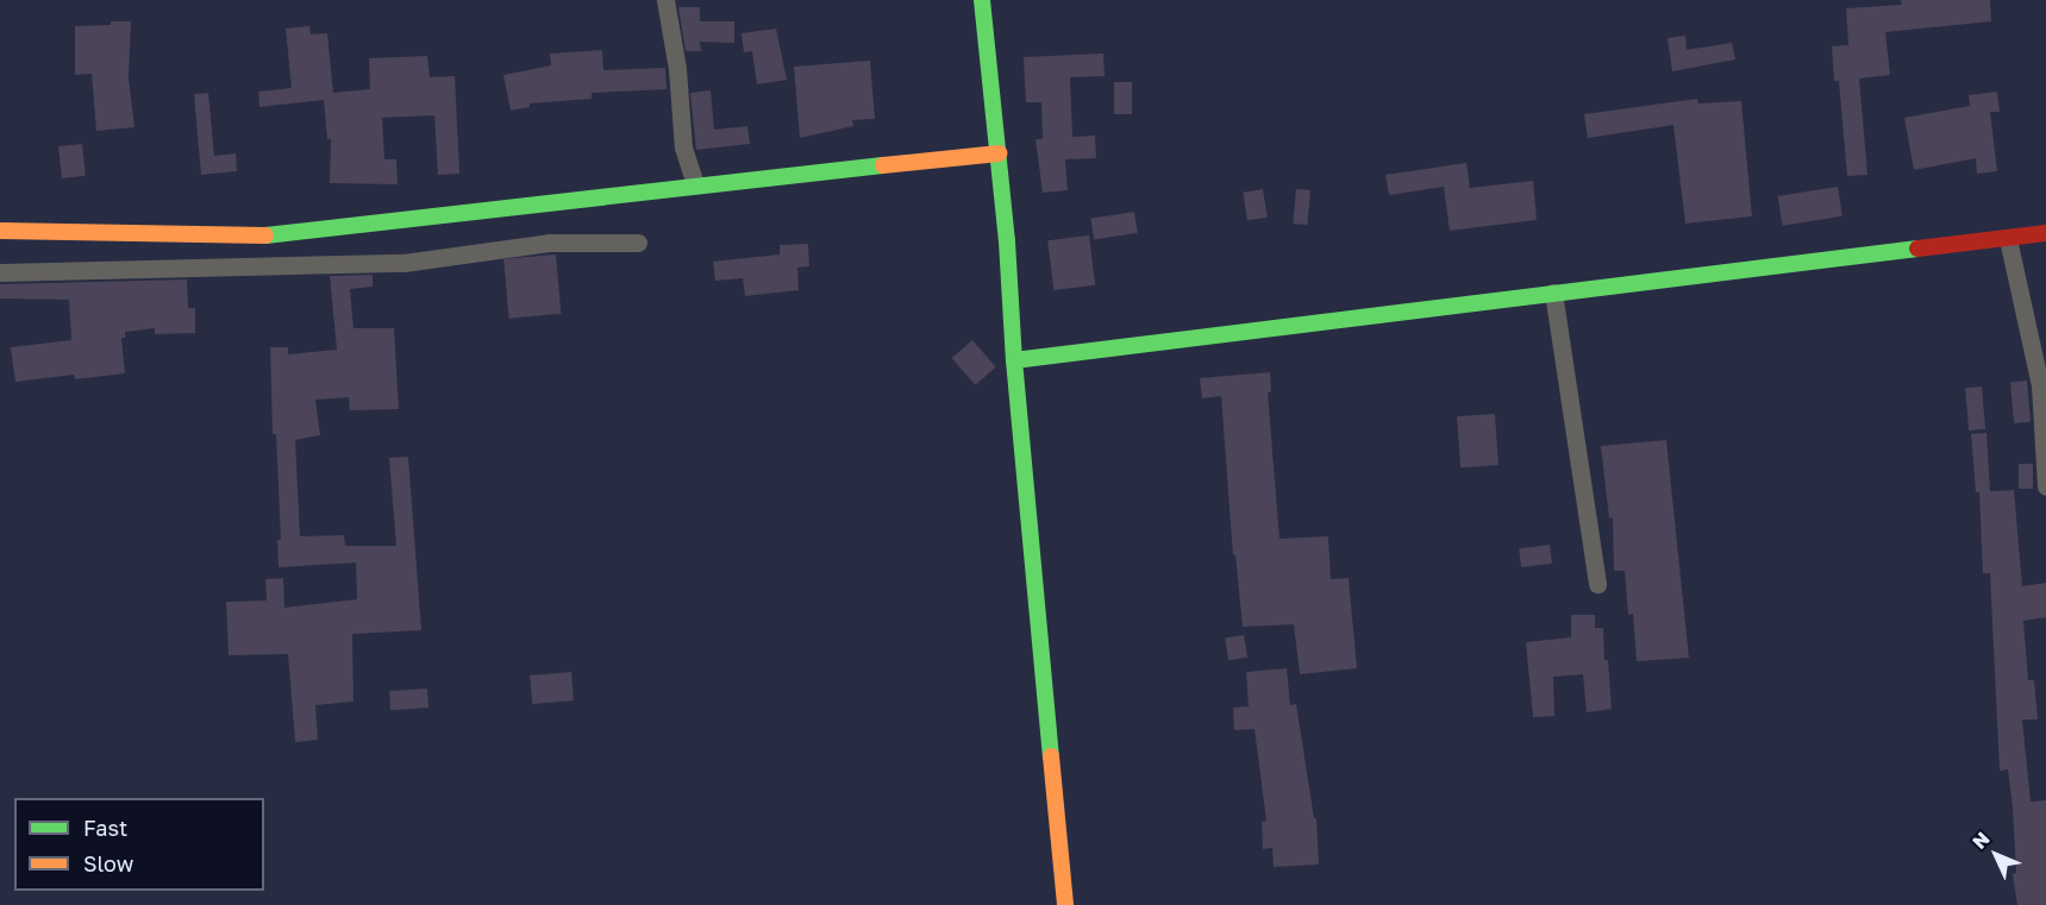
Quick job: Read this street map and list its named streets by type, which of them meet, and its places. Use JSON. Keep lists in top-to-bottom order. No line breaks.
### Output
{"legend":["Fast","Slow"],"north":"top left"}
